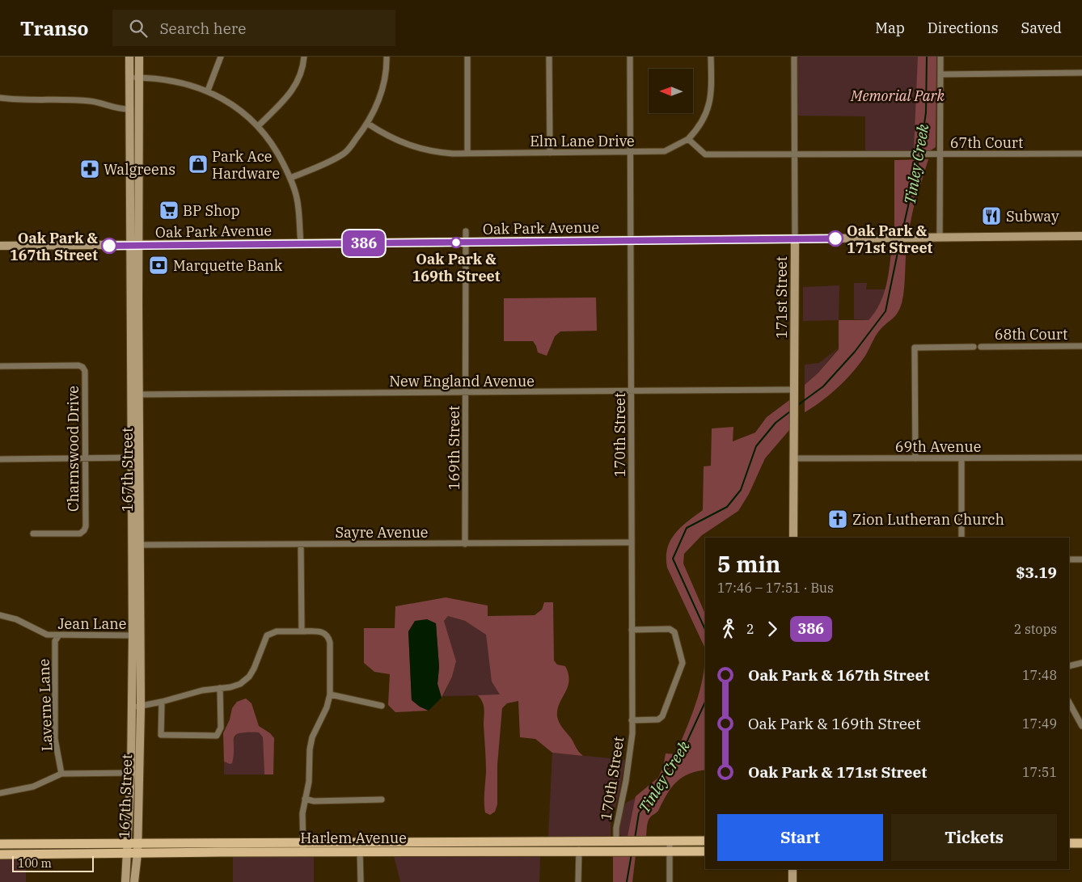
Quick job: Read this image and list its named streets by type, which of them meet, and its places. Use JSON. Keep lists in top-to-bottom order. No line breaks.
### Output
{"streets":{"main road":["Oak Park Avenue","171st Street","167th Street","Harlem Avenue"],"street":["Elm Lane Drive","67th Court","68th Court","New England Avenue","170th Street","69th Avenue","169th Street","Charnswood Drive","Sayre Avenue","Jean Lane","Laverne Lane"]},"crossings":[["Elm Lane Drive","170th Street"],["67th Court","171st Street"],["Oak Park Avenue","171st Street"],["Oak Park Avenue","170th Street"],["Oak Park Avenue","169th Street"],["Oak Park Avenue","167th Street"],["171st Street","New England Avenue"],["171st Street","69th Avenue"],["New England Avenue","170th Street"],["New England Avenue","169th Street"],["New England Avenue","167th Street"],["170th Street","Sayre Avenue"],["170th Street","Harlem Avenue"],["169th Street","Sayre Avenue"],["167th Street","Sayre Avenue"],["167th Street","Jean Lane"],["167th Street","Harlem Avenue"],["Jean Lane","Laverne Lane"]],"water":["Tinley Creek"],"parks":["Memorial Park"],"places":{"shop":["Park Ace Hardware"],"pharmacy":["Walgreens"],"supermarket":["BP Shop"],"restaurant":["Subway"],"other":["Oak Park & 171st Street","Oak Park & 169th Street","Oak Park & 167th Street"],"bank":["Marquette Bank"],"church":["Zion Lutheran Church"]},"lines":["bus line 386"],"scale_bar":"100 m","north":"left","page":{"header":"Transo","search":"Search here","nav":["Map","Directions","Saved"],"on_map":"386","heading":["5 min","17:46 – 17:51 · Bus","$3.19"],"legs":["2","386","2 stops"],"list":[{"name":"Oak Park & 167th Street","value":"17:48"},{"name":"Oak Park & 169th Street","value":"17:49"},{"name":"Oak Park & 171st Street","value":"17:51"}],"buttons":["Start","Tickets"],"scale":"100 m"}}
